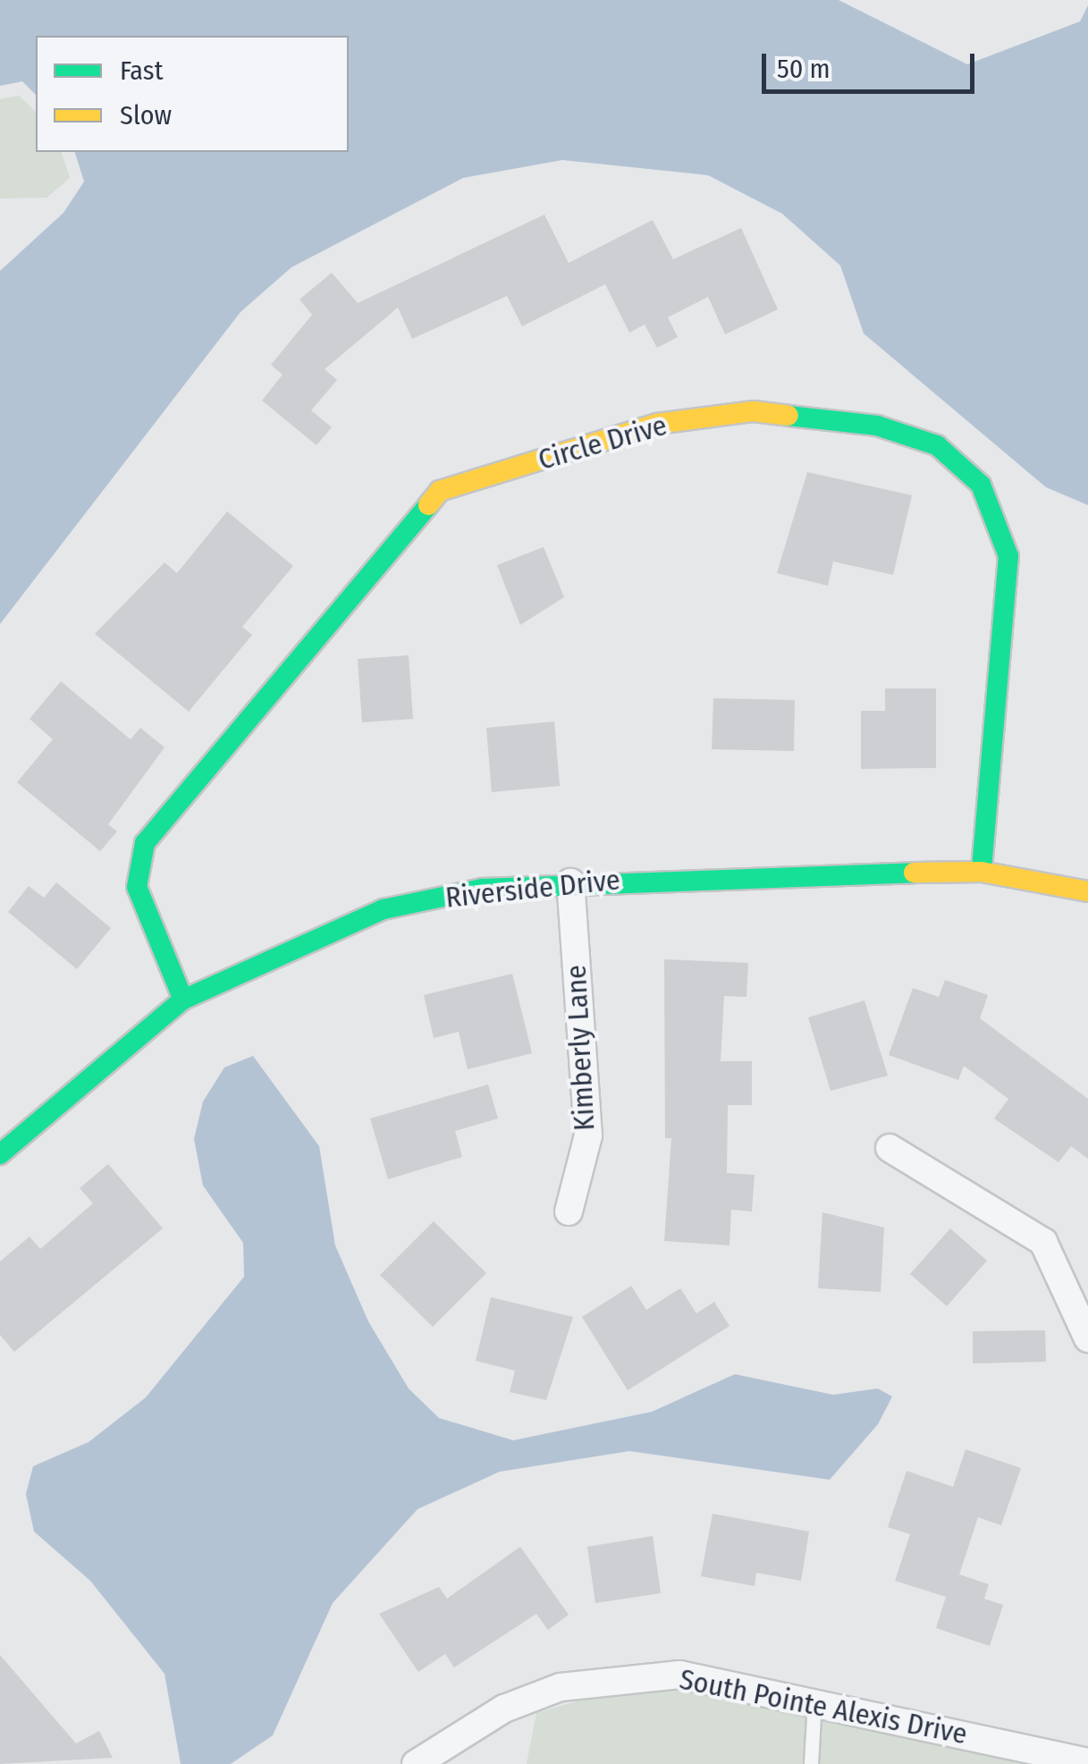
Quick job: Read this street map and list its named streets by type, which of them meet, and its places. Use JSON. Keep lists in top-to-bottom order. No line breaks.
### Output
{"streets":{"street":["Circle Drive","Riverside Drive","Kimberly Lane","South Pointe Alexis Drive"]},"crossings":[["Circle Drive","Riverside Drive"],["Riverside Drive","Kimberly Lane"]],"legend":["Fast","Slow"],"scale_bar":"50 m"}
